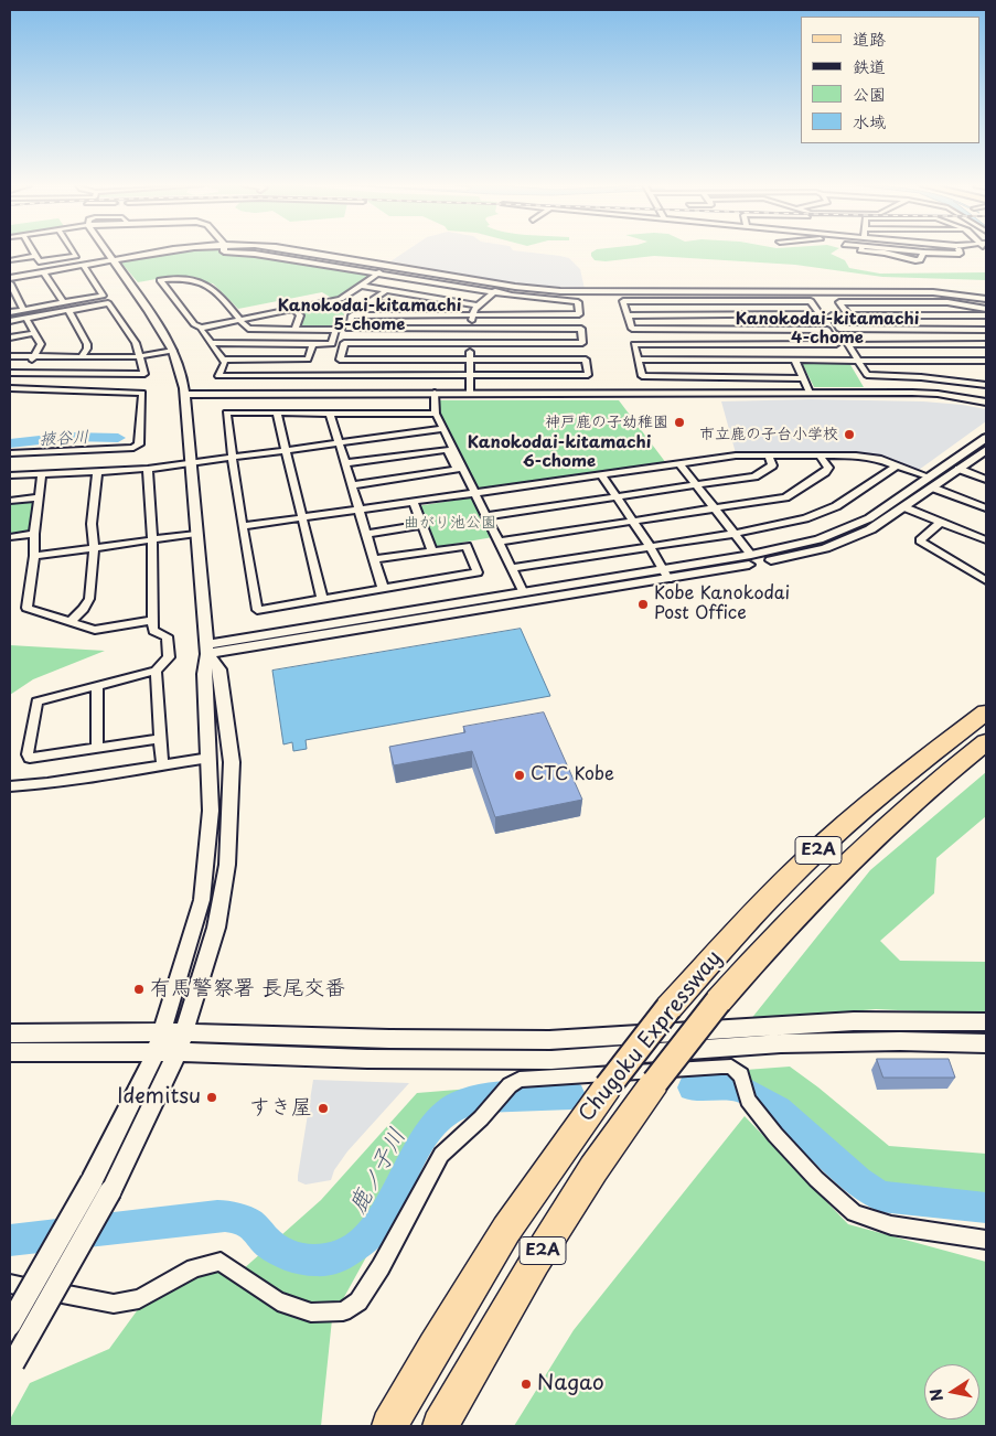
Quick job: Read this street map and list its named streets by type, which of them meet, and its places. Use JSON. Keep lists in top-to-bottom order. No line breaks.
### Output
{"streets":{"highway":["E2A","Chugoku Expressway"]},"districts":["Kanokodai-kitamachi 5-chome","Kanokodai-kitamachi 4-chome","Kanokodai-kitamachi 6-chome"],"water":["掖谷川","鹿ノ子川"],"parks":["曲がり池公園"],"places":["神戸鹿の子幼稚園","市立鹿の子台小学校","Kobe Kanokodai Post Office","CTC Kobe","有馬警察署 長尾交番","Idemitsu","すき屋","Nagao"],"legend":["道路","鉄道","公園","水域"],"north":"left"}
